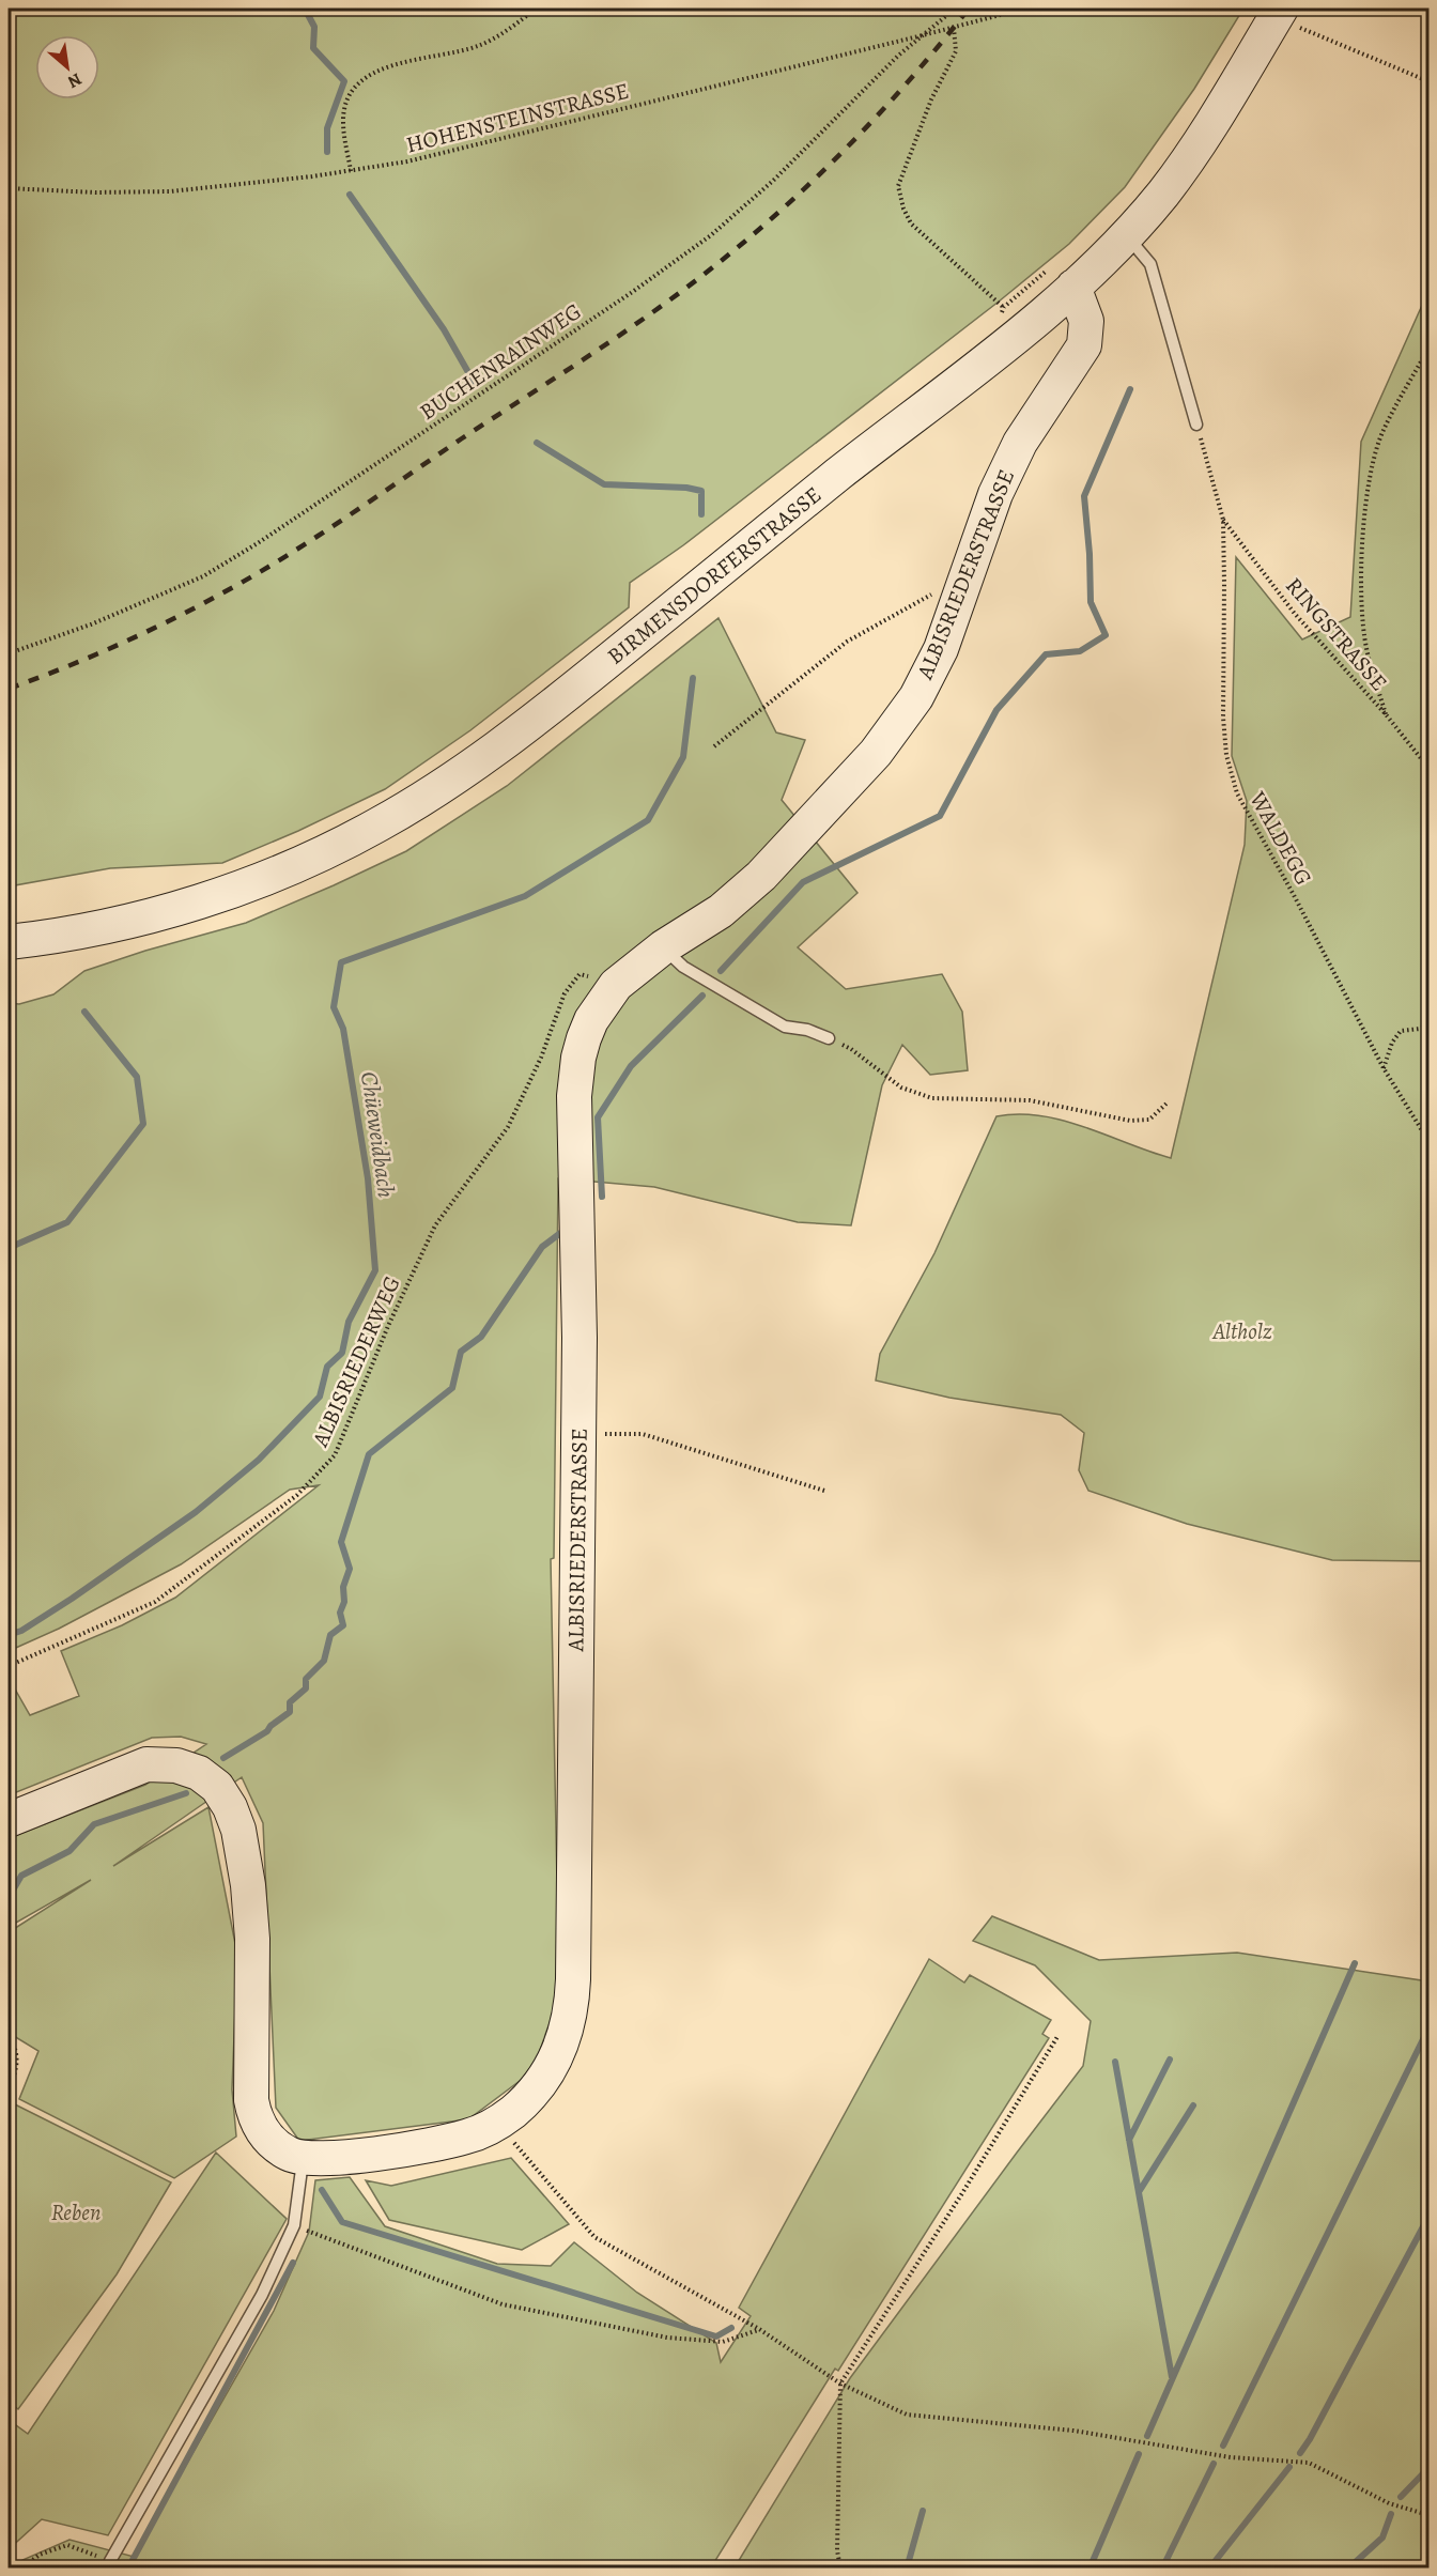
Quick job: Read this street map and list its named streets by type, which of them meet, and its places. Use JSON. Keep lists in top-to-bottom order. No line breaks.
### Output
{"streets":{"main road":["ALBISRIEDERSTRASSE","BIRMENSDORFERSTRASSE"],"path":["HOHENSTEINSTRASSE","BUCHENRAINWEG","RINGSTRASSE","WALDEGG","ALBISRIEDERWEG"]},"crossings":[["HOHENSTEINSTRASSE","BUCHENRAINWEG"],["ALBISRIEDERSTRASSE","BIRMENSDORFERSTRASSE"],["ALBISRIEDERSTRASSE","ALBISRIEDERWEG"],["RINGSTRASSE","WALDEGG"]],"water":["Chüeweidbach"],"parks":["Altholz","Reben"],"north":"bottom right"}
